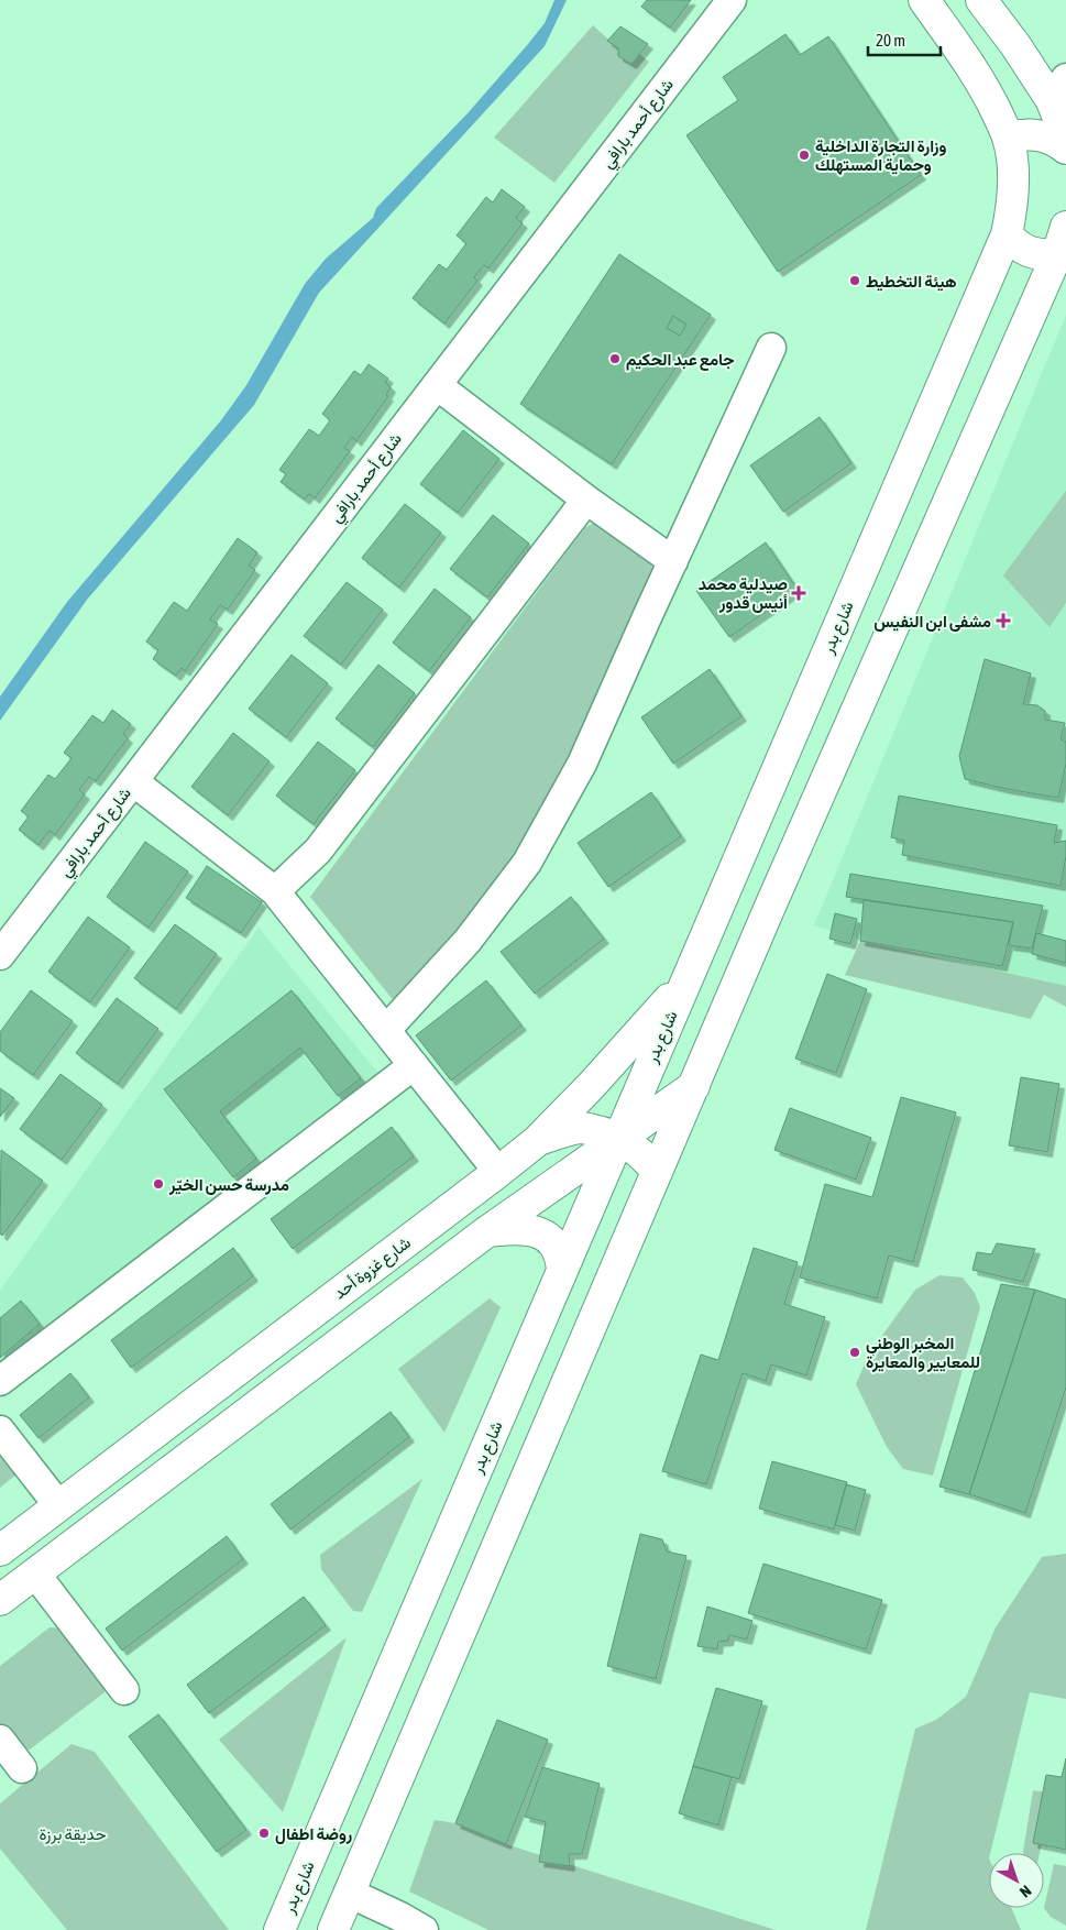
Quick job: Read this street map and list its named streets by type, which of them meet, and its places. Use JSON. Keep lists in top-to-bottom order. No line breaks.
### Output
{"streets":{"main road":["شارع بدر","شارع غزوة أحد"],"street":["شارع أحمد بارافي"]},"crossings":[["شارع بدر","شارع غزوة أحد"]],"parks":["حديقة برزة"],"places":{"other":["وزارة التجارة الداخلية وحماية المستهلك","هيئة التخطيط","جامع عبد الحكيم","مدرسة حسن الخيّر","المخبر الوطني للمعايير والمعايرة","روضة اطفال"],"health":["صيدلية محمد أنيس قدور","مشفى ابن النفيس"]},"scale_bar":"20 m","north":"bottom right"}
